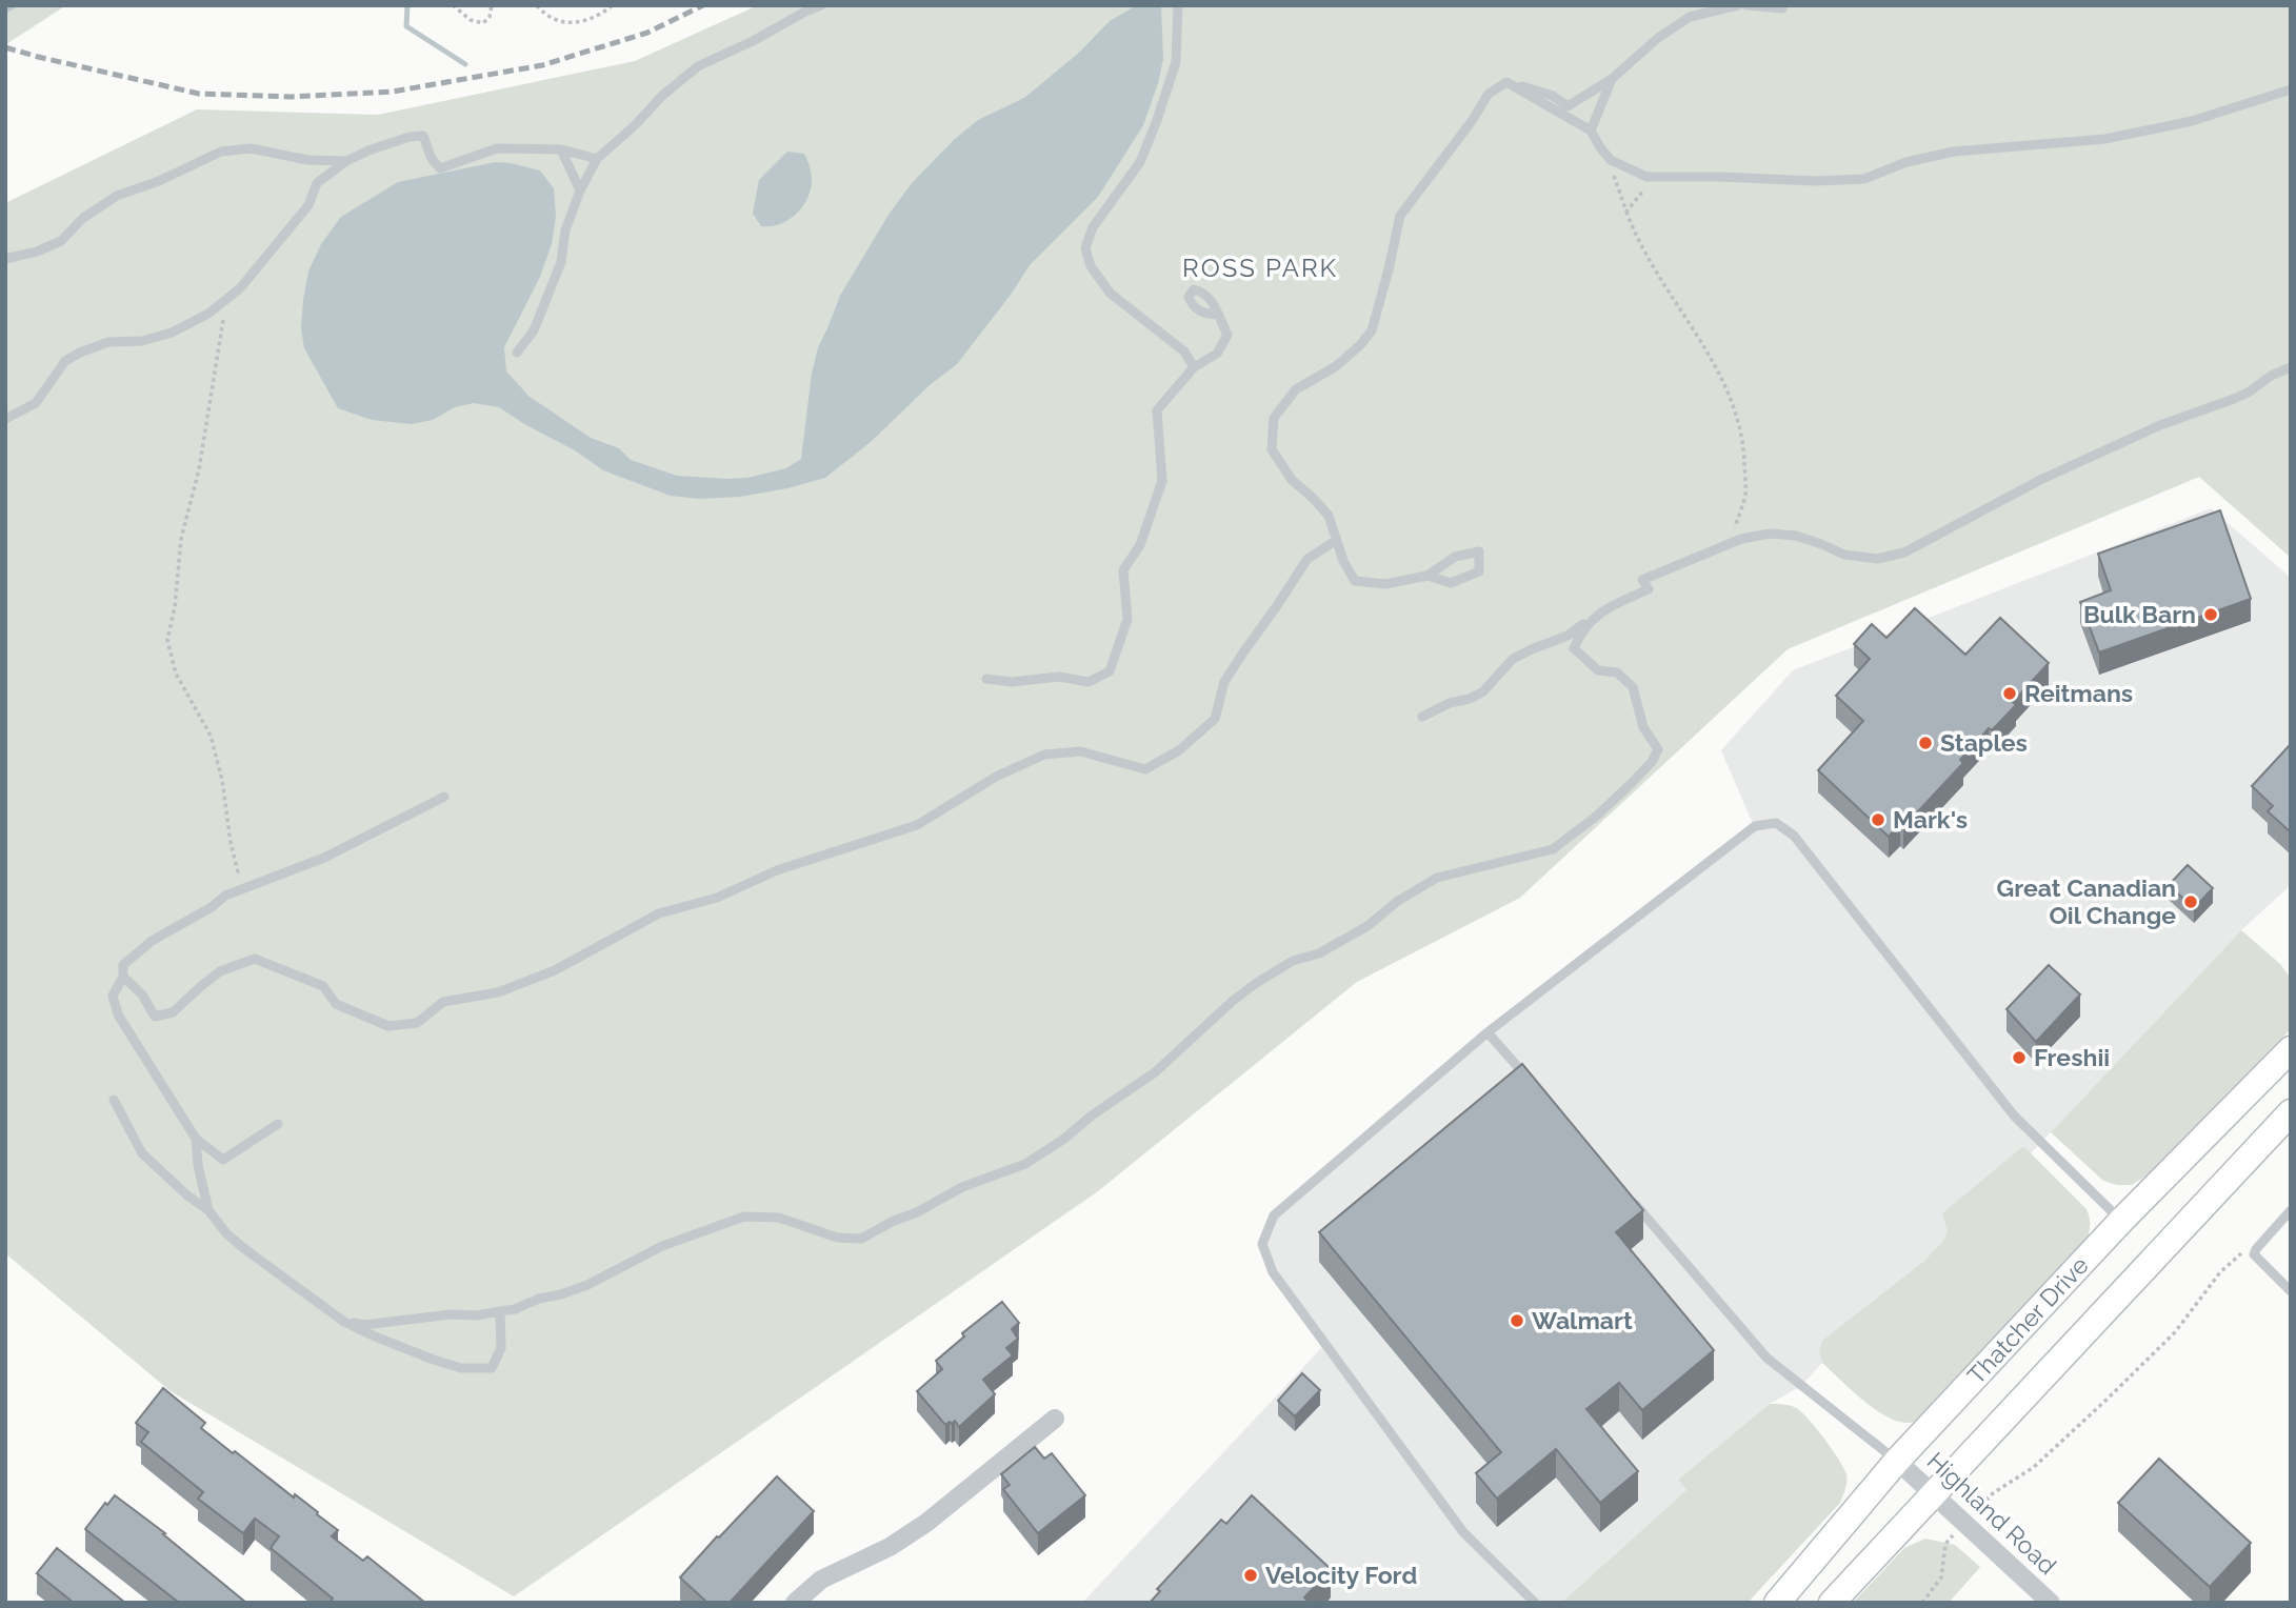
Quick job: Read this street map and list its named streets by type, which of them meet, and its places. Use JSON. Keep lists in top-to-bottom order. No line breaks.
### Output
{"streets":{"main road":["Thatcher Drive"],"street":["Highland Road"]},"crossings":[["Thatcher Drive","Highland Road"]],"districts":["ROSS PARK"],"places":["Bulk Barn","Reitmans","Staples","Mark's","Great Canadian Oil Change","Freshii","Walmart","Velocity Ford"]}
